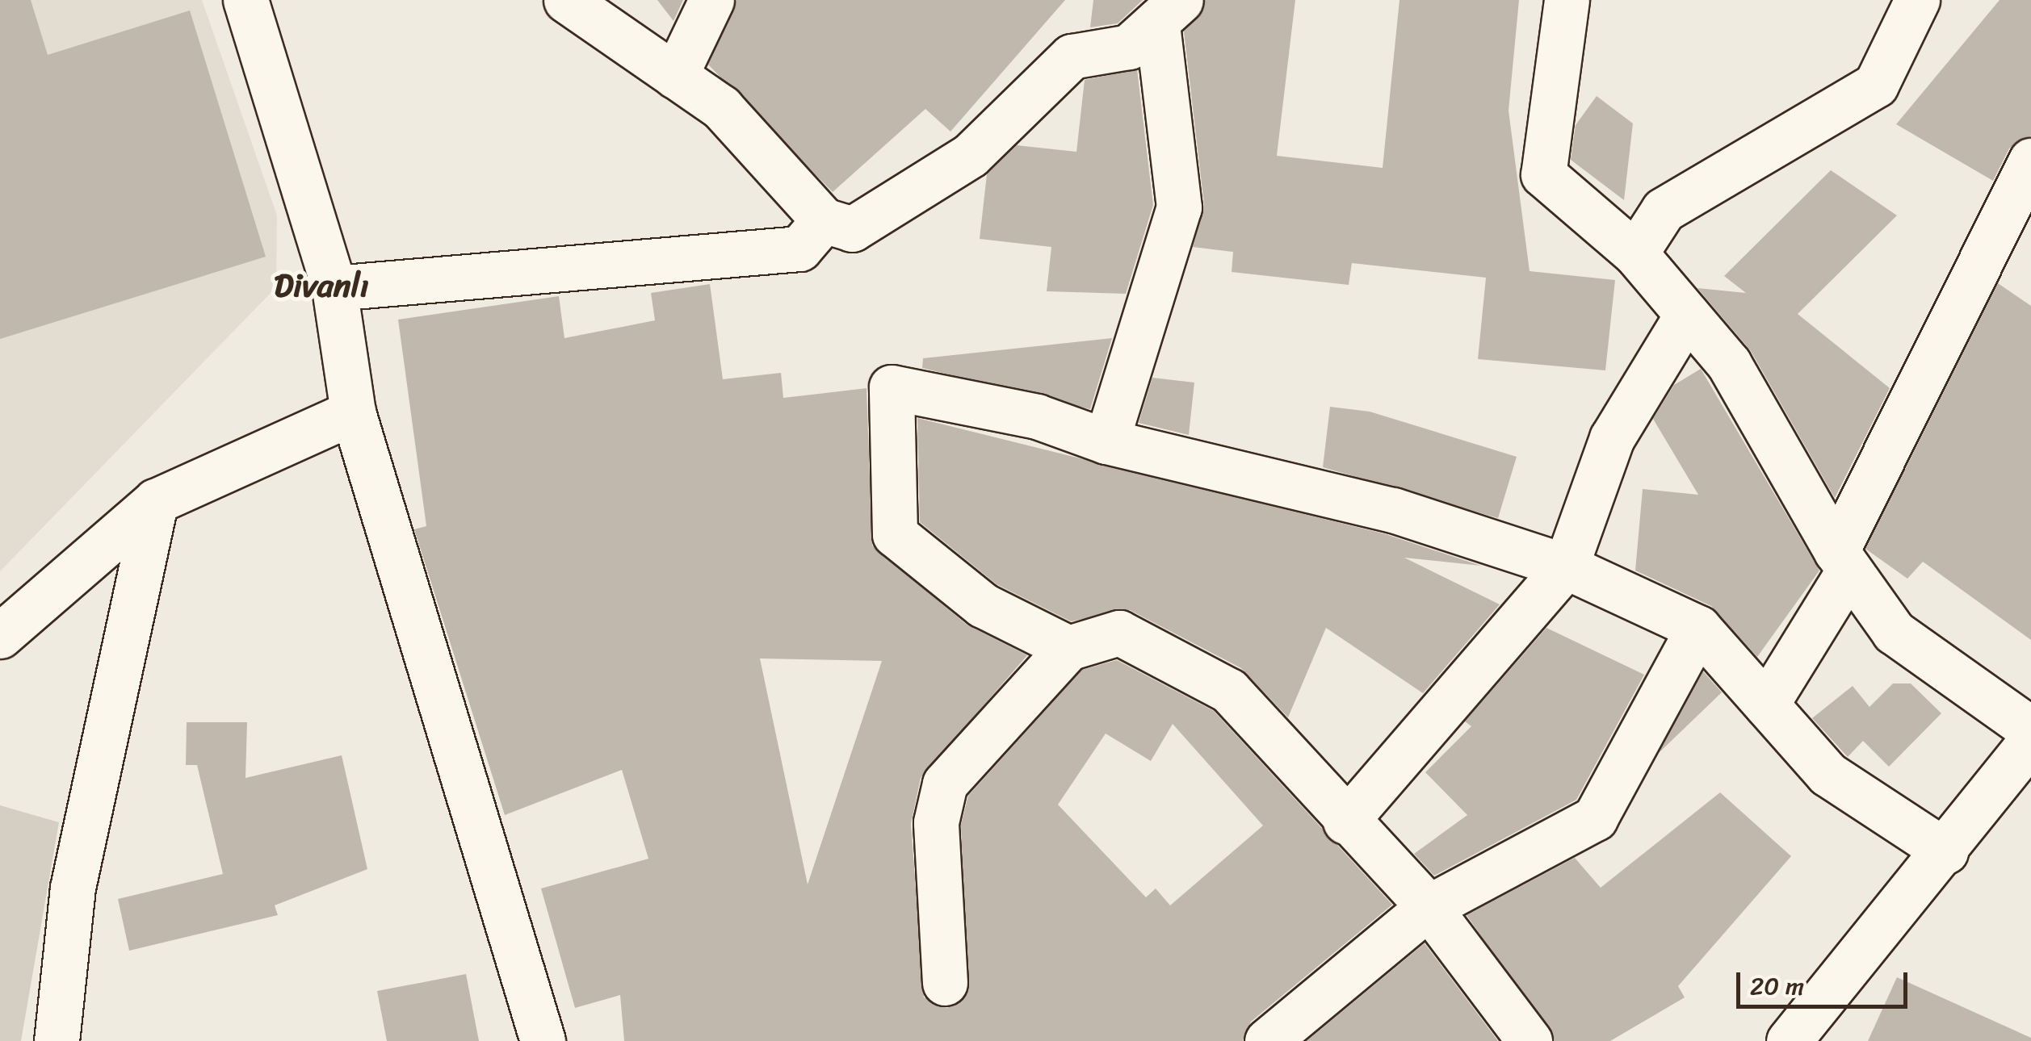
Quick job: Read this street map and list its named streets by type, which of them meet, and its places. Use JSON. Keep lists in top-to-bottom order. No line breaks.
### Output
{"districts":["Divanlı"],"scale_bar":"20 m"}
